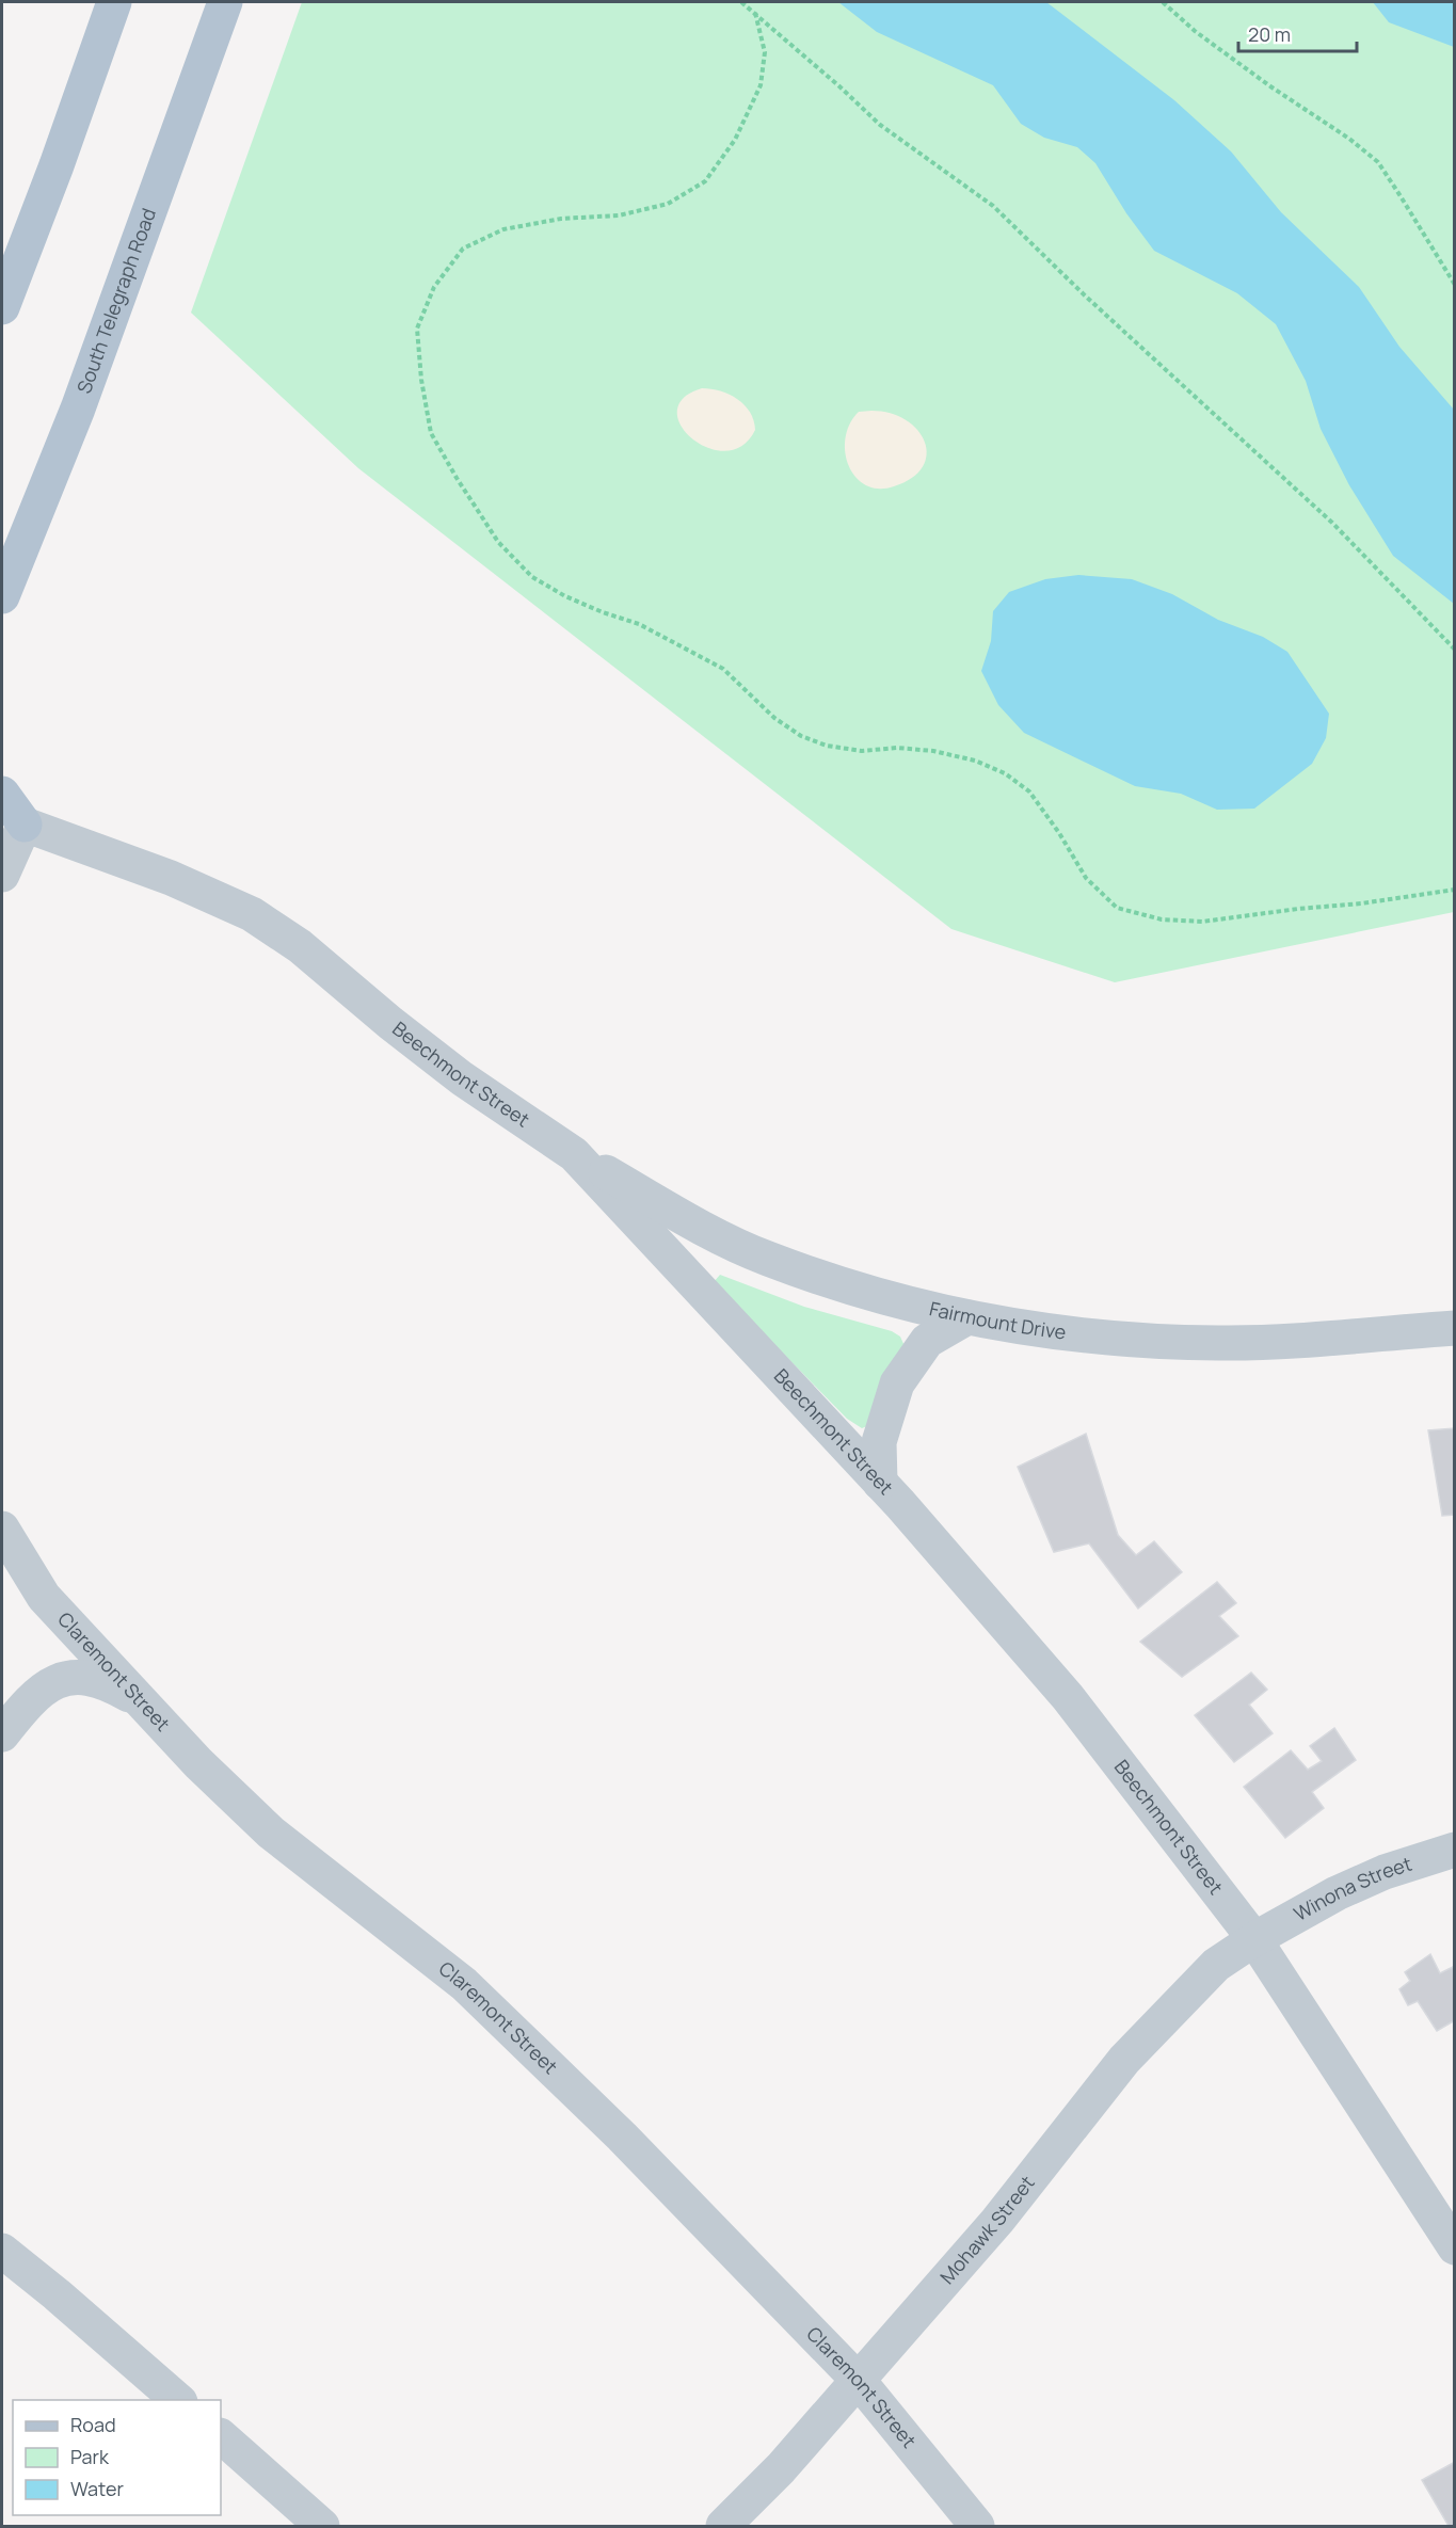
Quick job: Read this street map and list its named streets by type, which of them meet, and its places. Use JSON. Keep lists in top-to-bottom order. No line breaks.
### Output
{"streets":{"main road":["South Telegraph Road"],"street":["Beechmont Street","Fairmount Drive","Claremont Street","Winona Street","Mohawk Street"]},"crossings":[["Beechmont Street","Fairmount Drive"],["Beechmont Street","Winona Street"],["Beechmont Street","Mohawk Street"],["Claremont Street","Mohawk Street"],["Winona Street","Mohawk Street"]],"legend":["Road","Park","Water"],"scale_bar":"20 m"}
